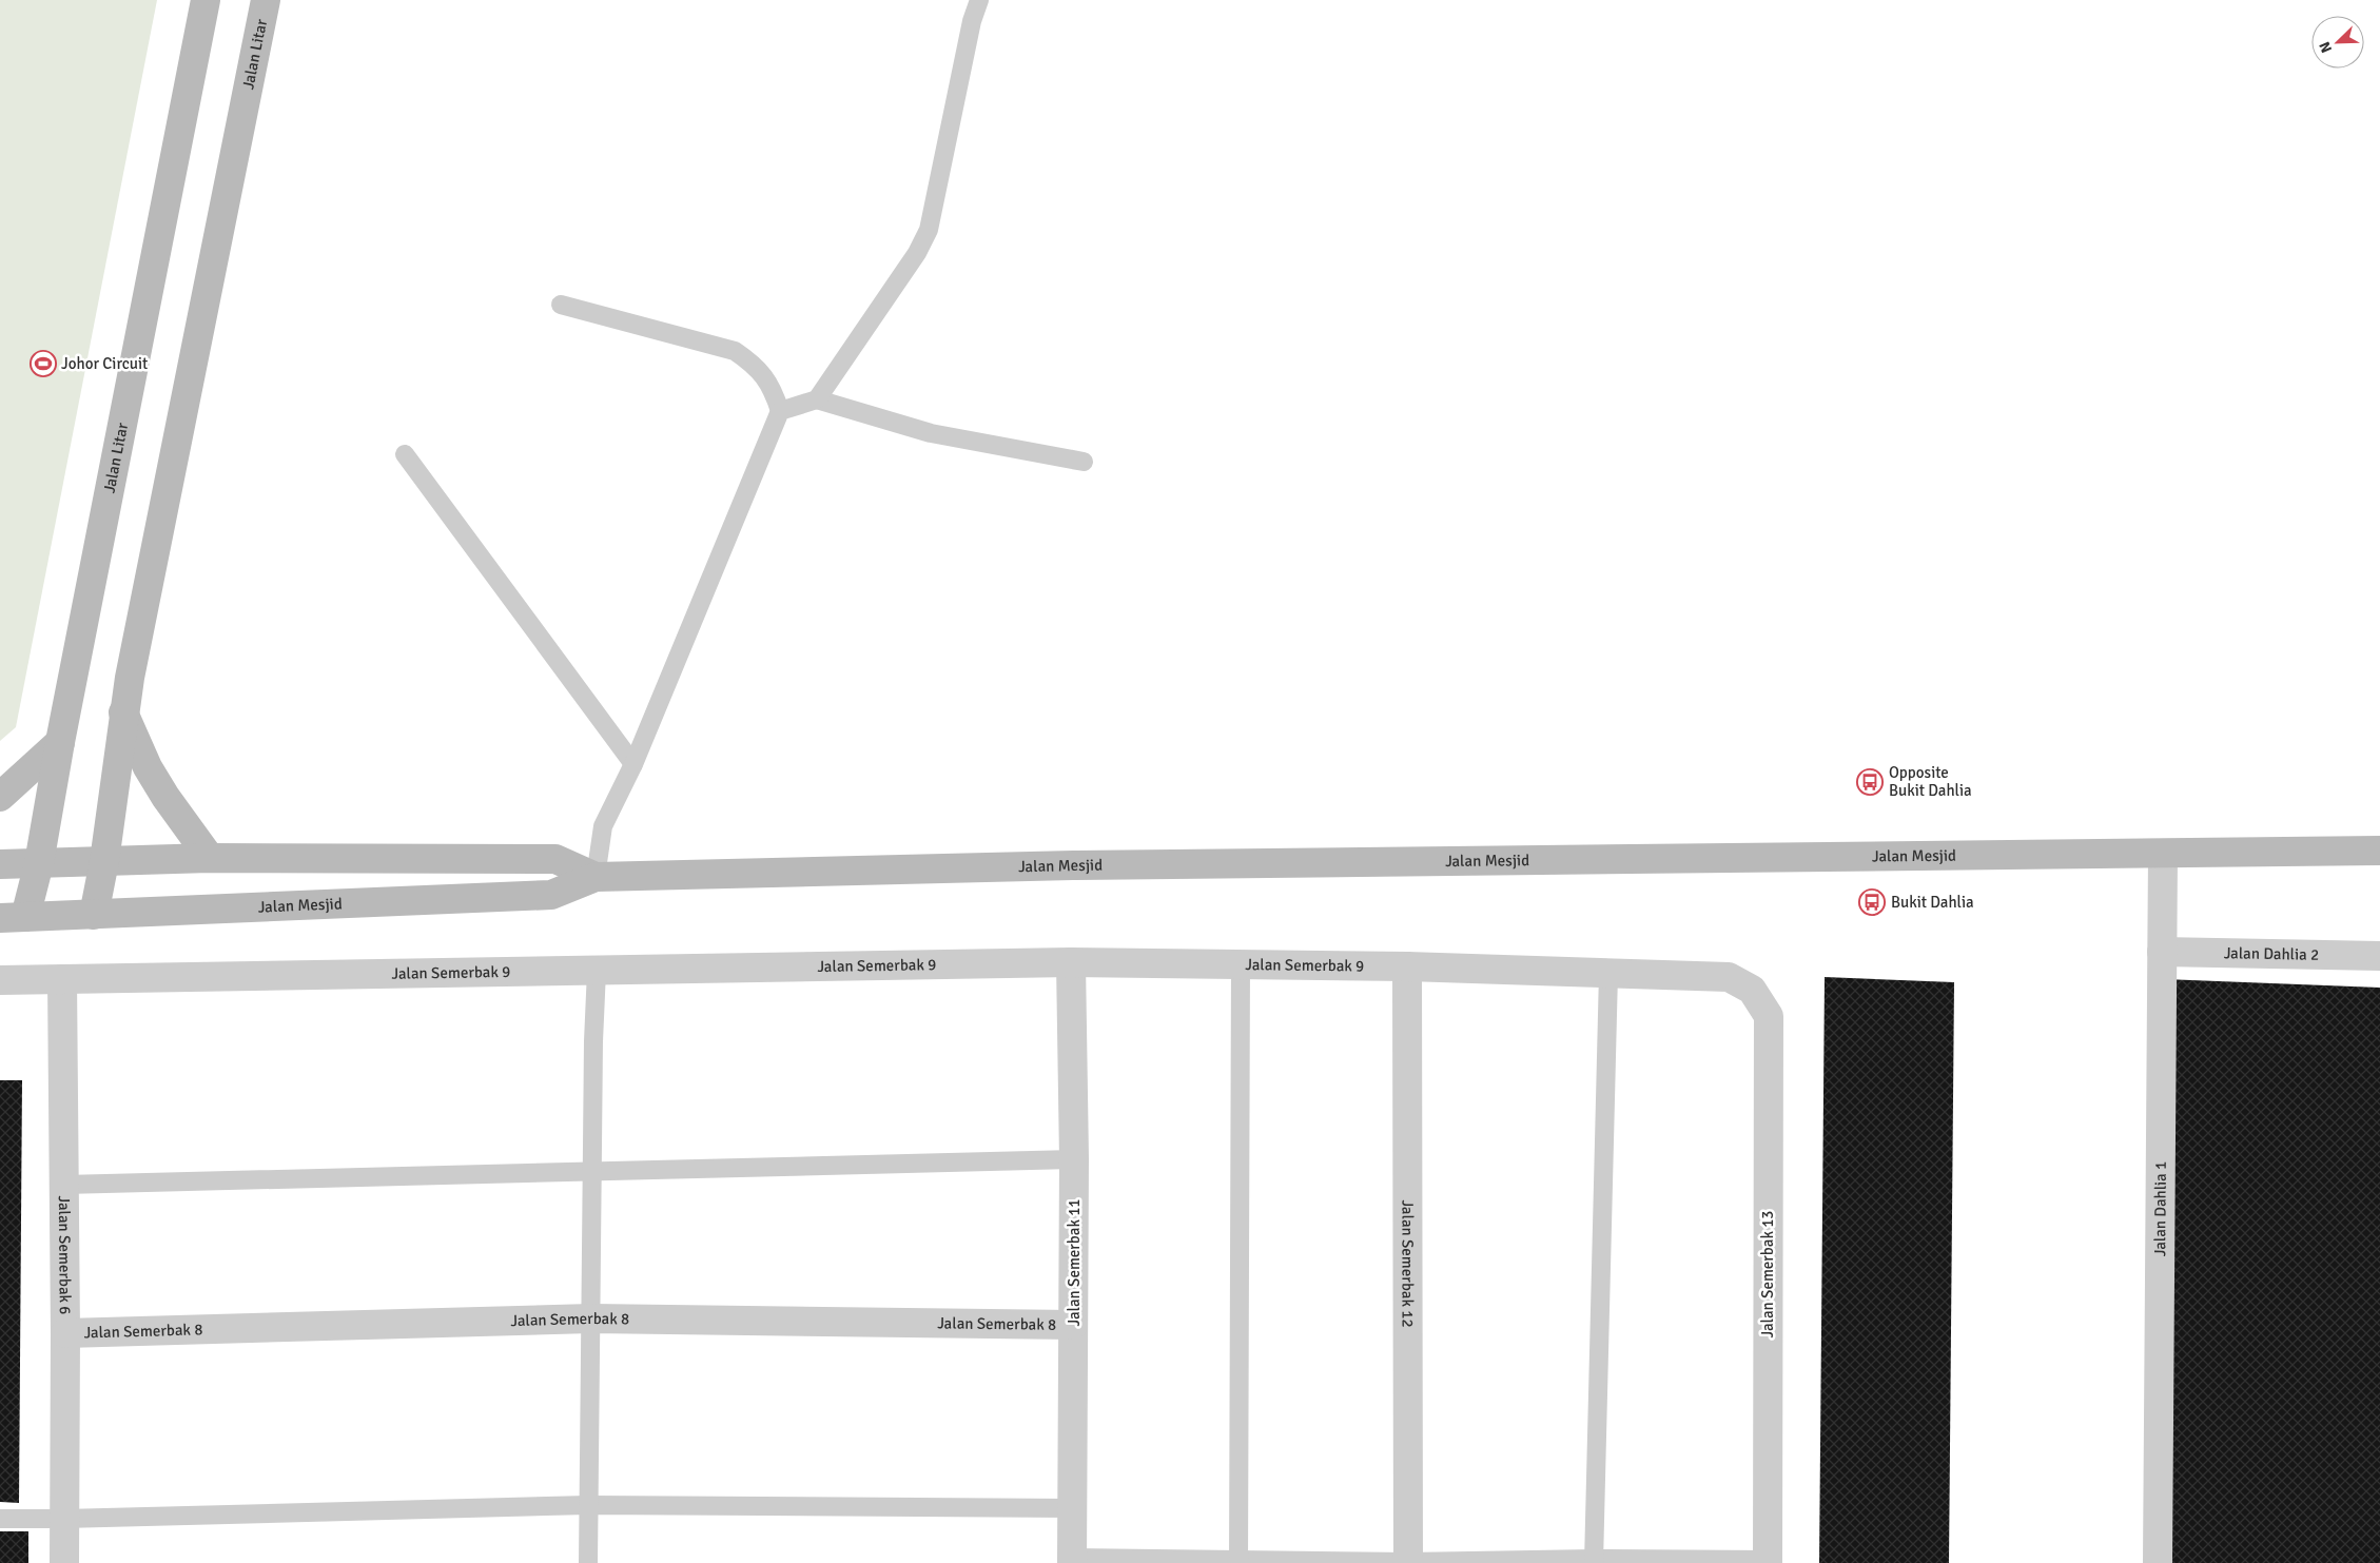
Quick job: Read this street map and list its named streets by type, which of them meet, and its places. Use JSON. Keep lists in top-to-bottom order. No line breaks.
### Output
{"streets":{"main road":["Jalan Litar","Jalan Mesjid"],"street":["Jalan Dahlia 2","Jalan Semerbak 9","Jalan Dahlia 1","Jalan Semerbak 6","Jalan Semerbak 11","Jalan Semerbak 12","Jalan Semerbak 13","Jalan Semerbak 8"]},"crossings":[["Jalan Litar","Jalan Mesjid"],["Jalan Mesjid","Jalan Dahlia 1"],["Jalan Dahlia 2","Jalan Dahlia 1"],["Jalan Semerbak 9","Jalan Semerbak 6"],["Jalan Semerbak 9","Jalan Semerbak 11"],["Jalan Semerbak 9","Jalan Semerbak 12"],["Jalan Semerbak 9","Jalan Semerbak 13"],["Jalan Semerbak 6","Jalan Semerbak 8"],["Jalan Semerbak 11","Jalan Semerbak 8"]],"places":{"sports":["Johor Circuit"],"bus stop":["Opposite Bukit Dahlia","Bukit Dahlia"]},"north":"bottom left"}
